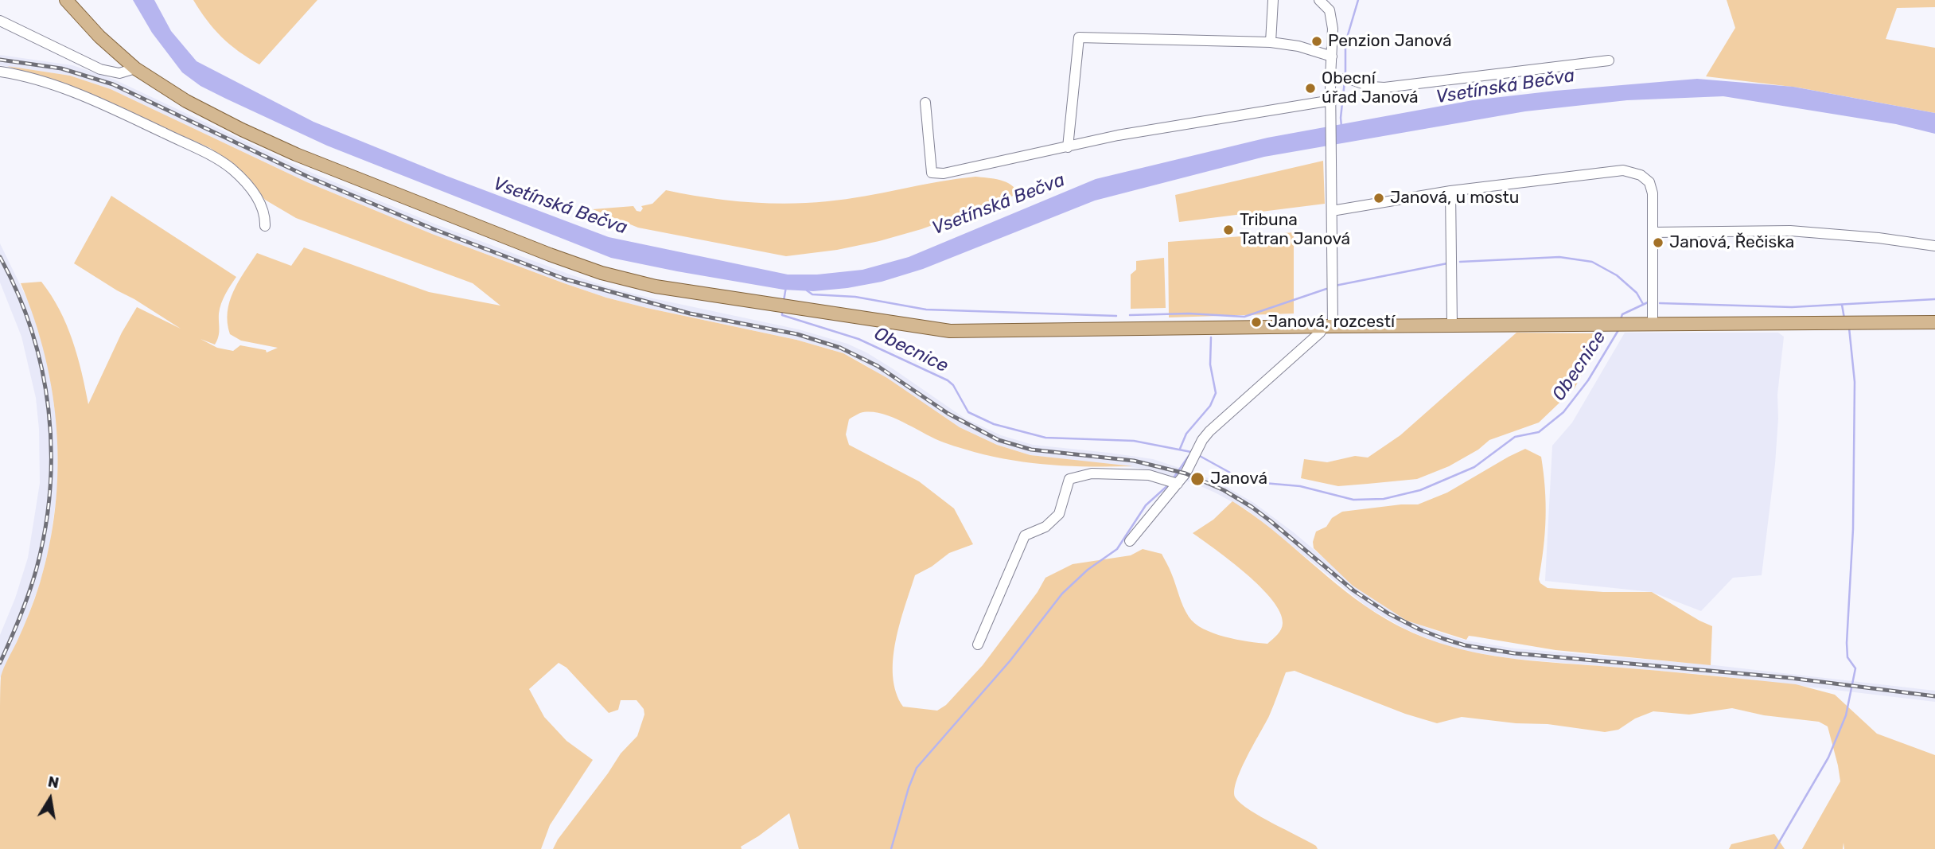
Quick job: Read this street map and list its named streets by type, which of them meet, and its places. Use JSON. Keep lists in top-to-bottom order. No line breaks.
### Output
{"water":["Vsetínská Bečva","Obecnice"],"places":["Penzion Janová","Obecní úřad Janová","Janová, u mostu","Tribuna Tatran Janová","Janová, Řečiska","Janová, rozcestí","Janová"],"north":"top"}
